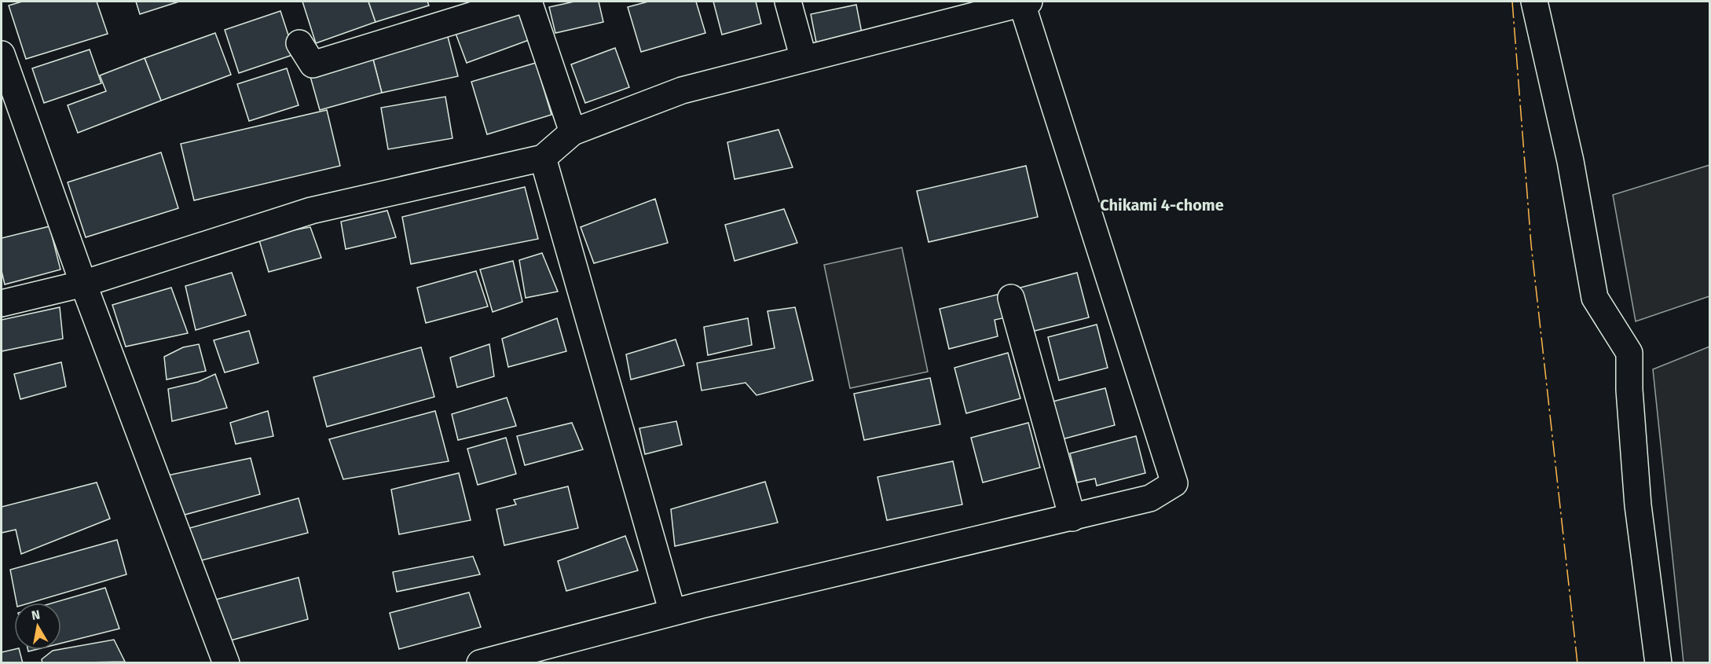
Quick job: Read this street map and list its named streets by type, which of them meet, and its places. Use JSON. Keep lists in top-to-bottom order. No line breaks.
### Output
{"districts":["Chikami 4-chome"],"north":"top"}
